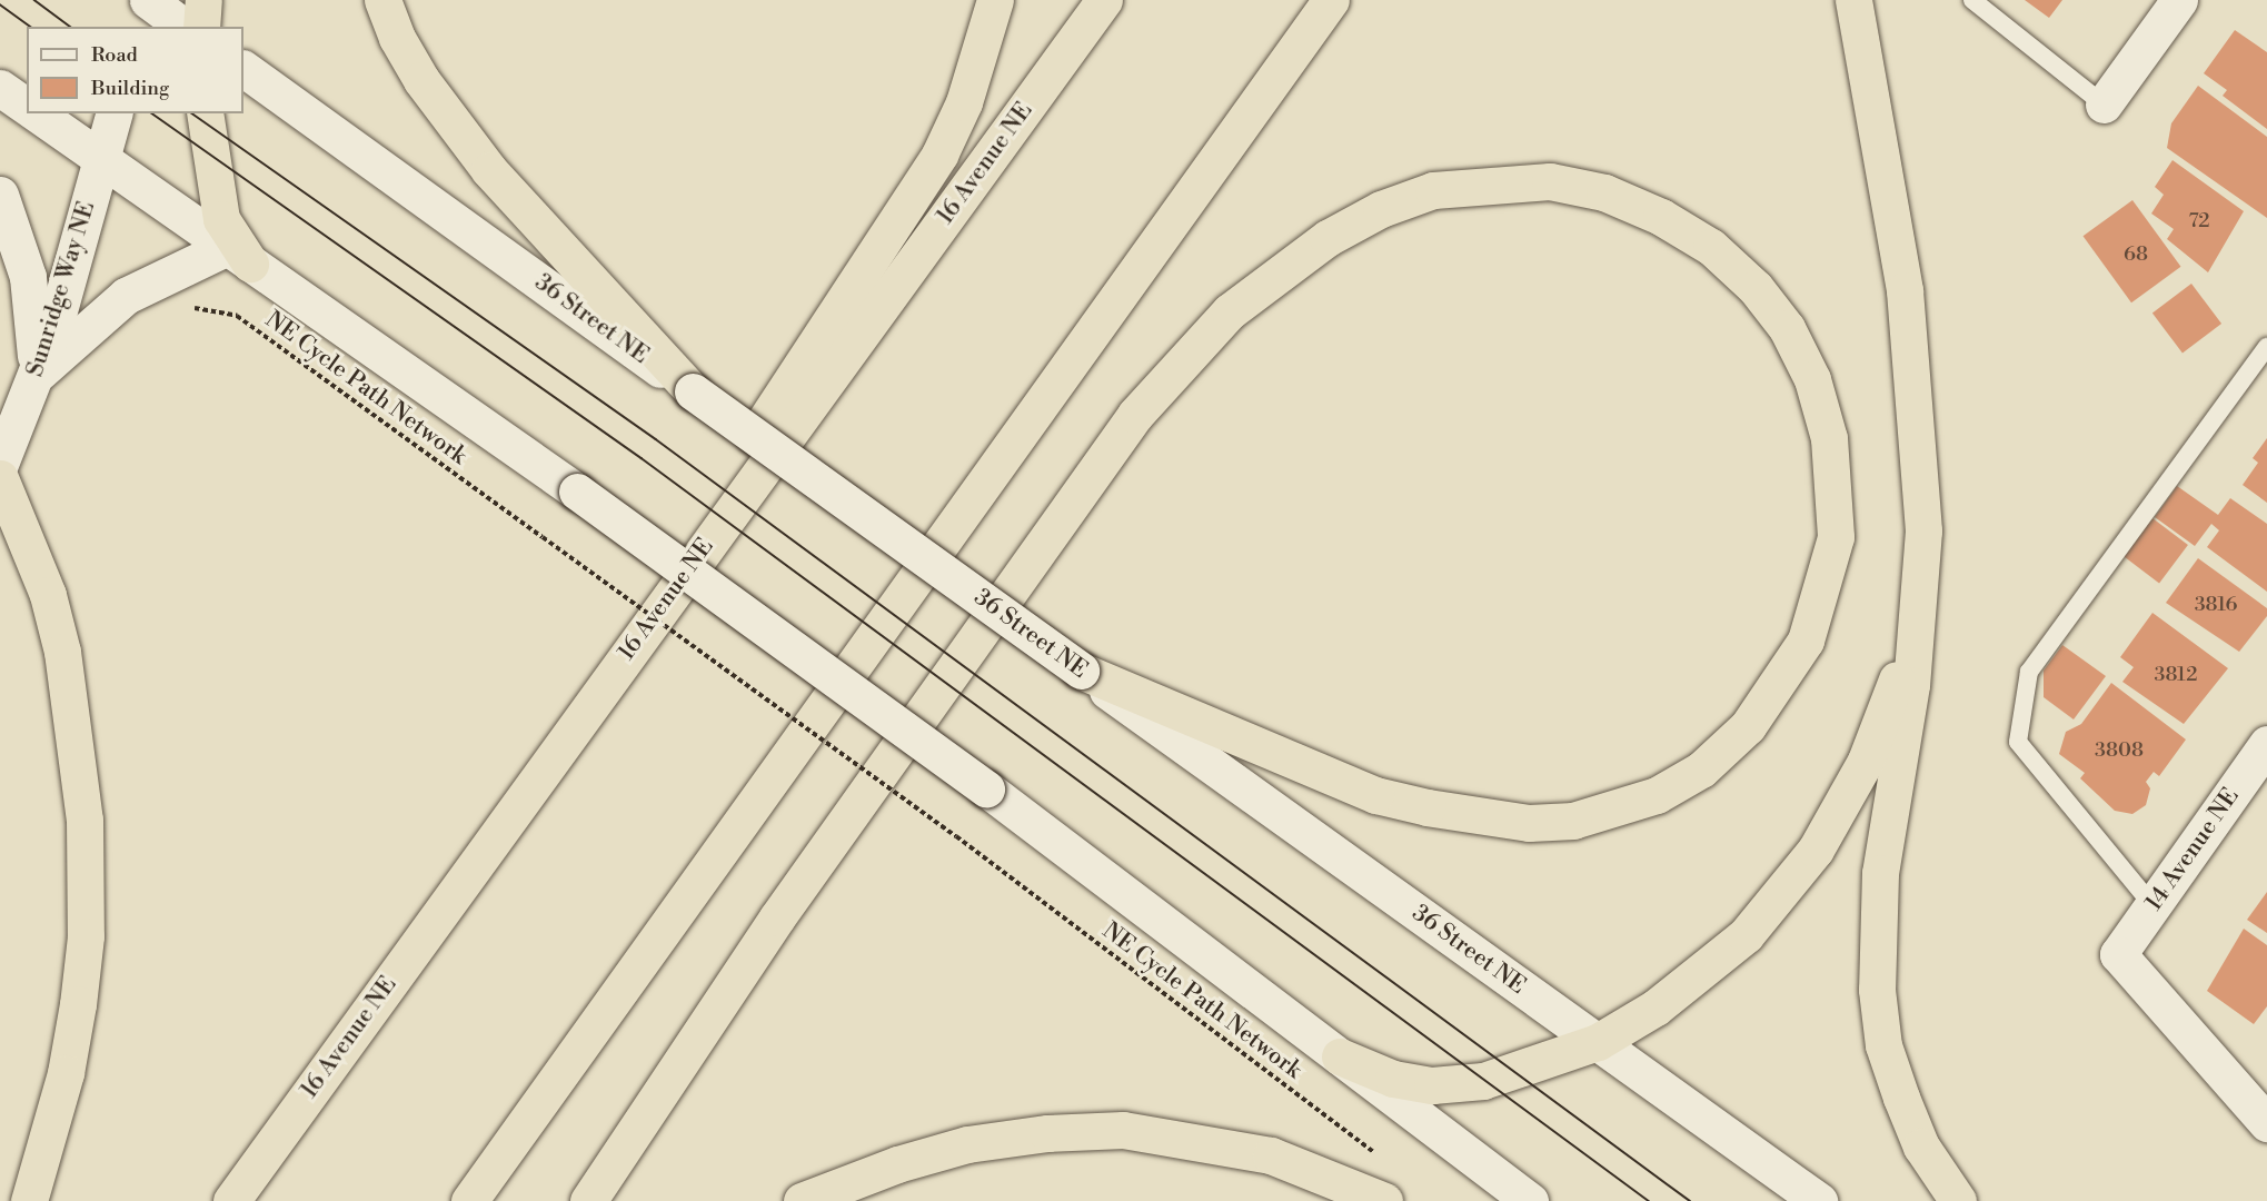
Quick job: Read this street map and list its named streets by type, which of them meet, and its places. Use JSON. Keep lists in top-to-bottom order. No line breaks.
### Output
{"streets":{"highway":["16 Avenue NE"],"main road":["Sunridge Way NE","36 Street NE","14 Avenue NE"],"path":["NE Cycle Path Network"]},"house_numbers":["72","68","3816","3812","3808"],"legend":["Road","Building"]}
